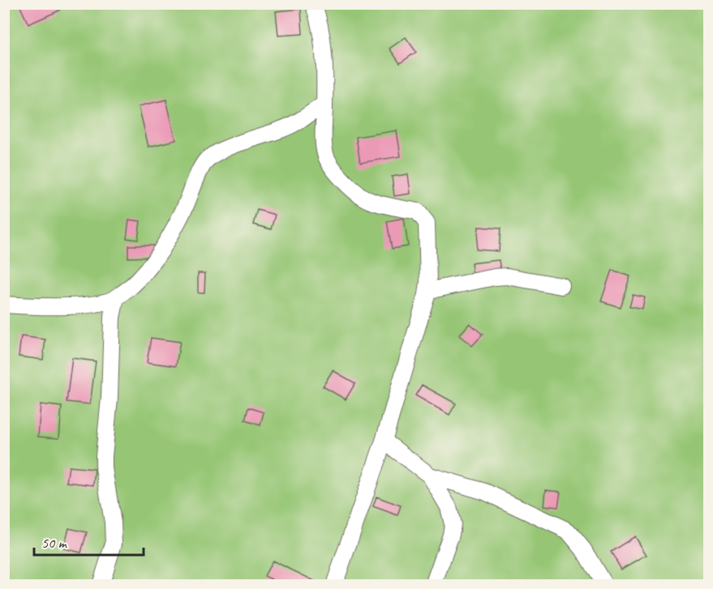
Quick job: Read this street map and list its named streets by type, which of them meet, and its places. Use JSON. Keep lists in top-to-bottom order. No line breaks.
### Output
{"scale_bar":"50 m"}
